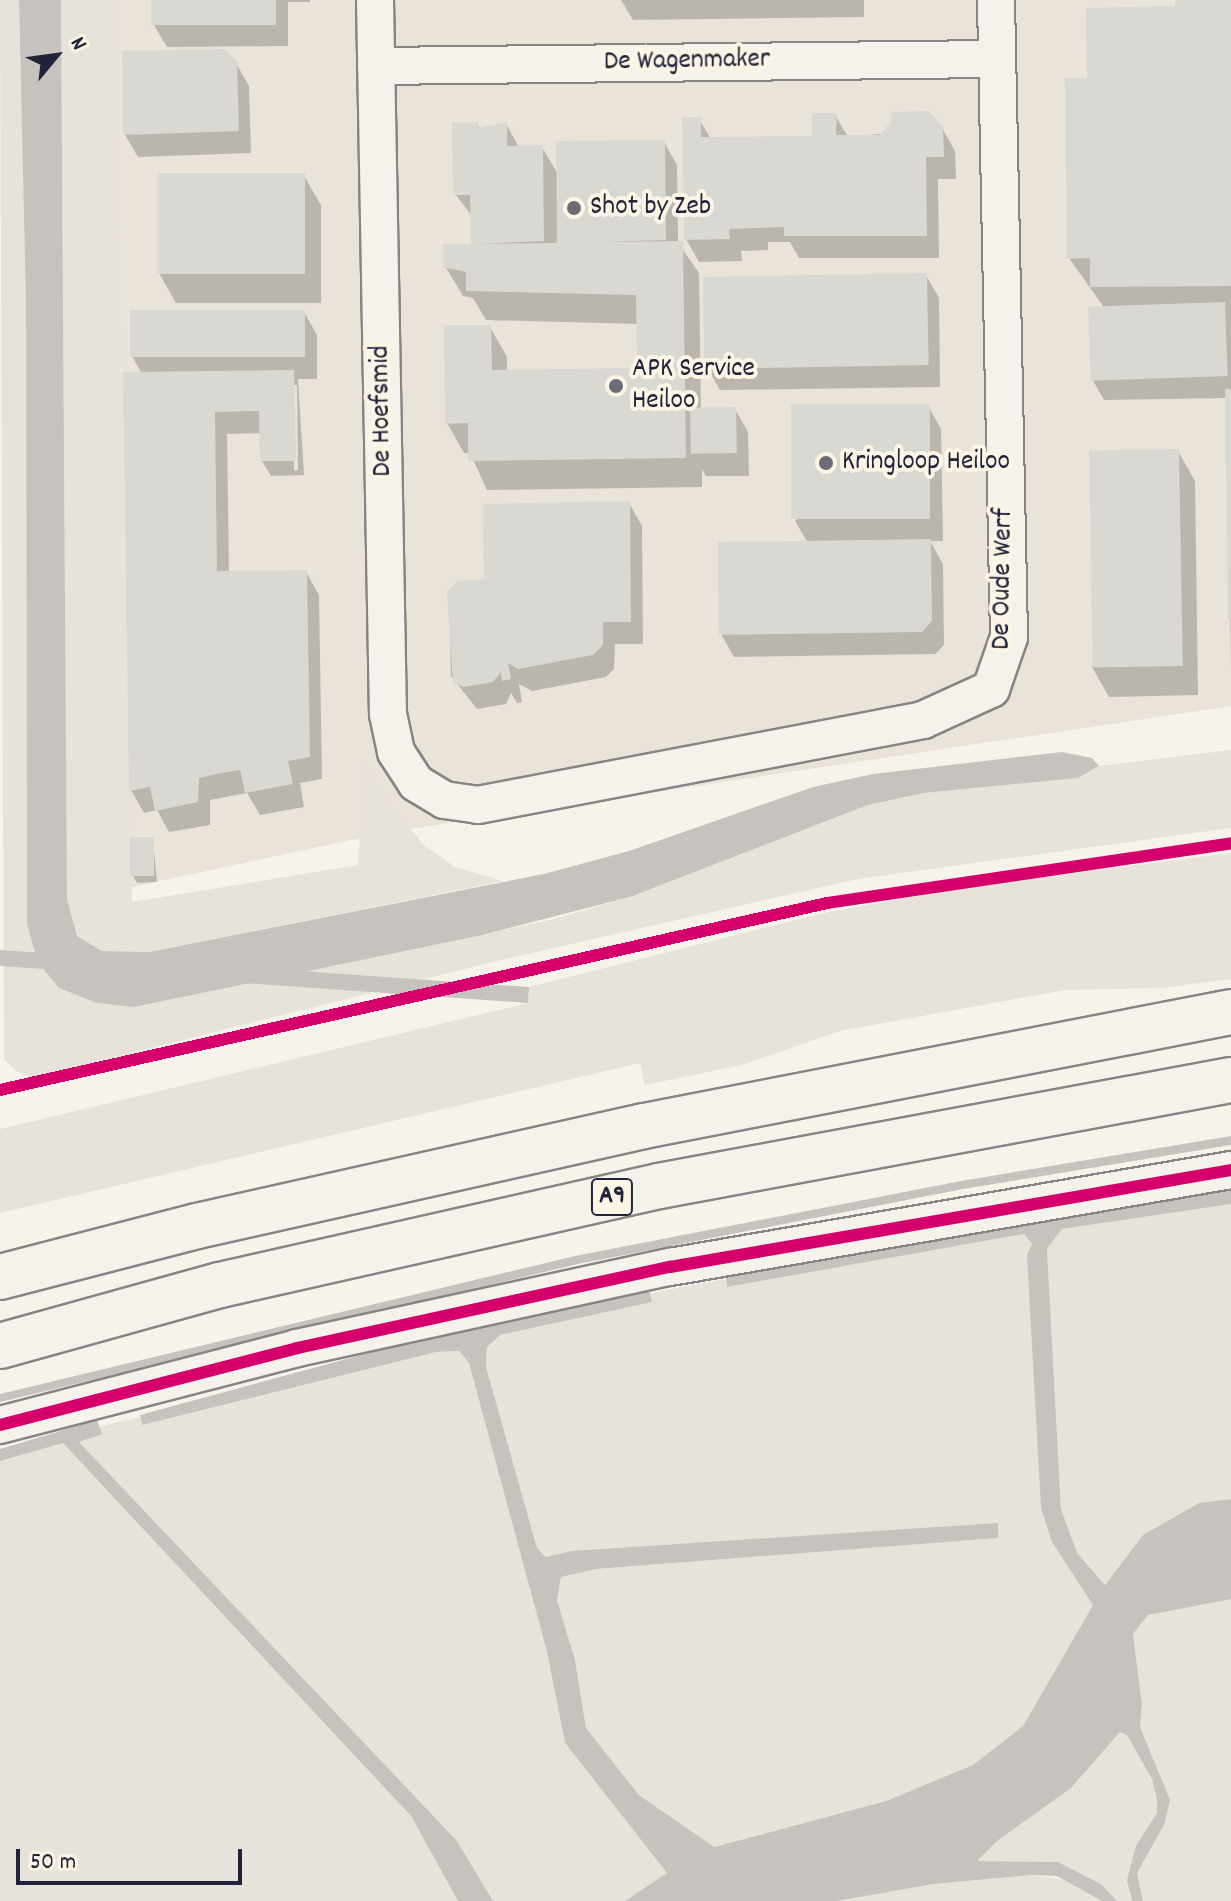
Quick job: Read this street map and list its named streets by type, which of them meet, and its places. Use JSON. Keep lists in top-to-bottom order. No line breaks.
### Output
{"streets":{"highway":["A9"],"street":["De Wagenmaker","De Hoefsmid","De Oude Werf"]},"crossings":[["De Wagenmaker","De Hoefsmid"],["De Wagenmaker","De Oude Werf"],["De Hoefsmid","De Oude Werf"]],"places":["Shot by Zeb","APK Service Heiloo","Kringloop Heiloo"],"scale_bar":"50 m","north":"top right"}
